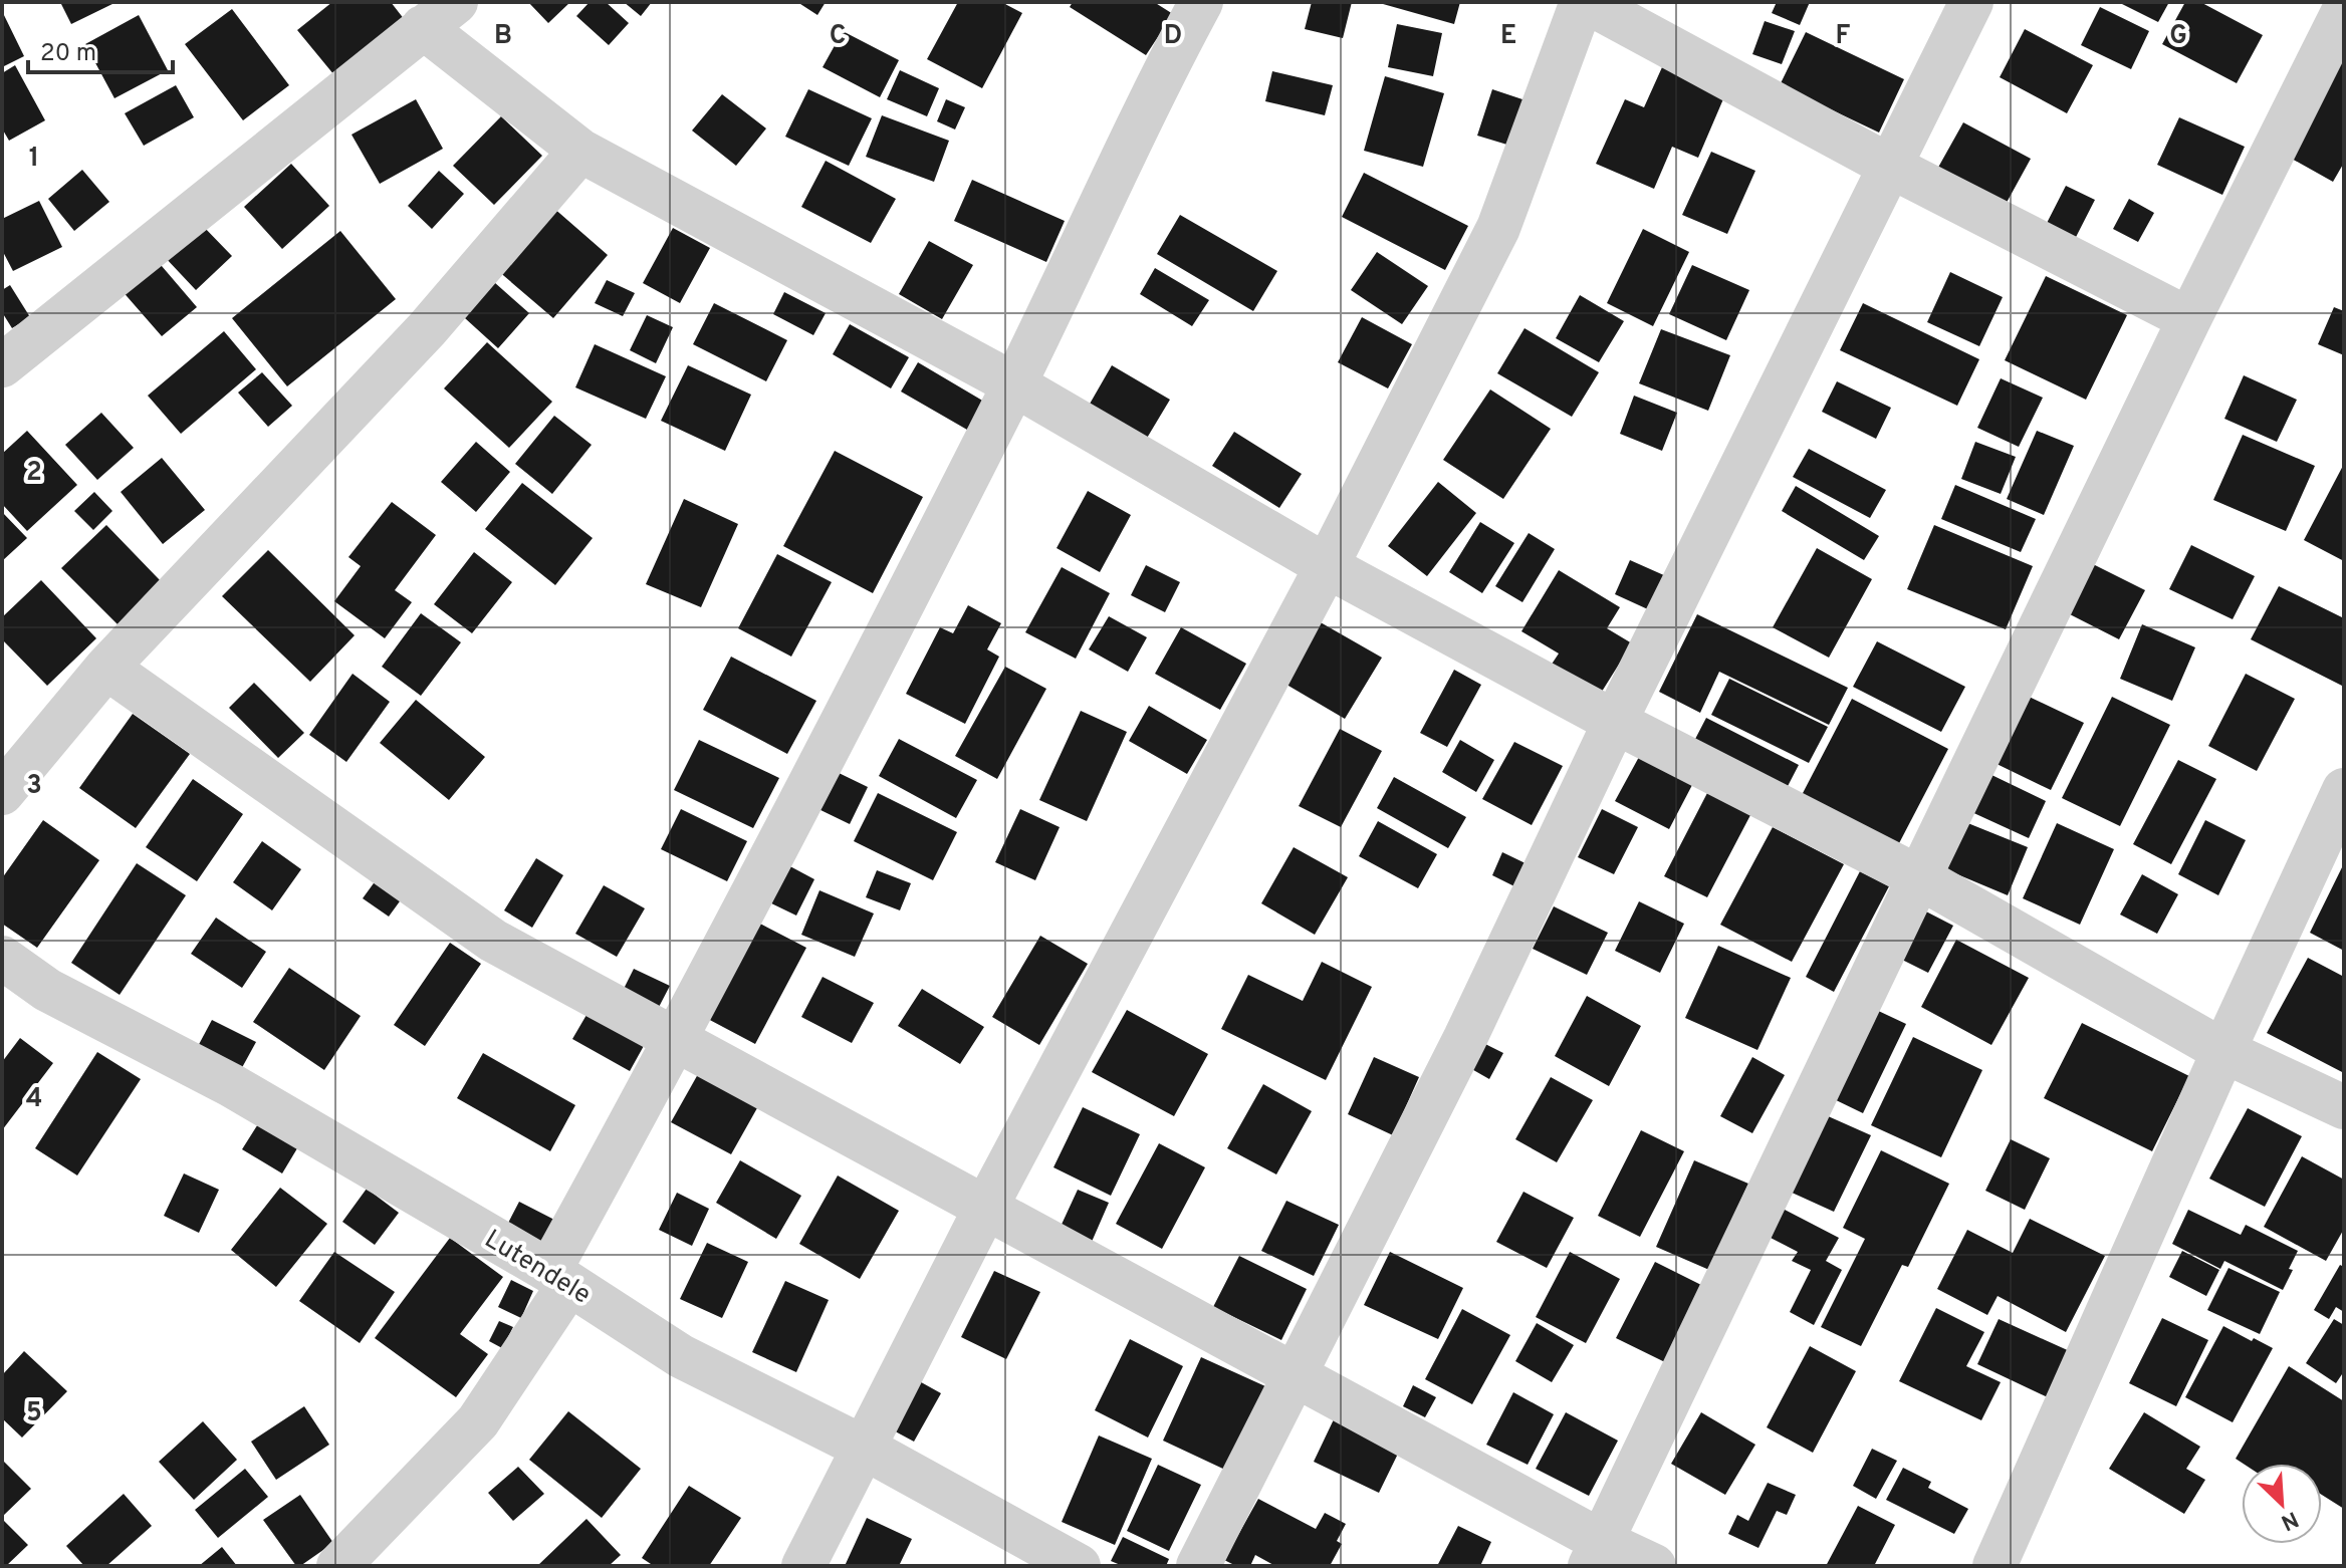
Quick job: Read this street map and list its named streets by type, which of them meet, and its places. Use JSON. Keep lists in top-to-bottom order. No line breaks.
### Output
{"streets":{"street":["Lutendele"]},"scale_bar":"20 m","north":"bottom right","grid":{"columns":["B","C","D","E","F","G"],"rows":["1","2","3","4","5"]}}
